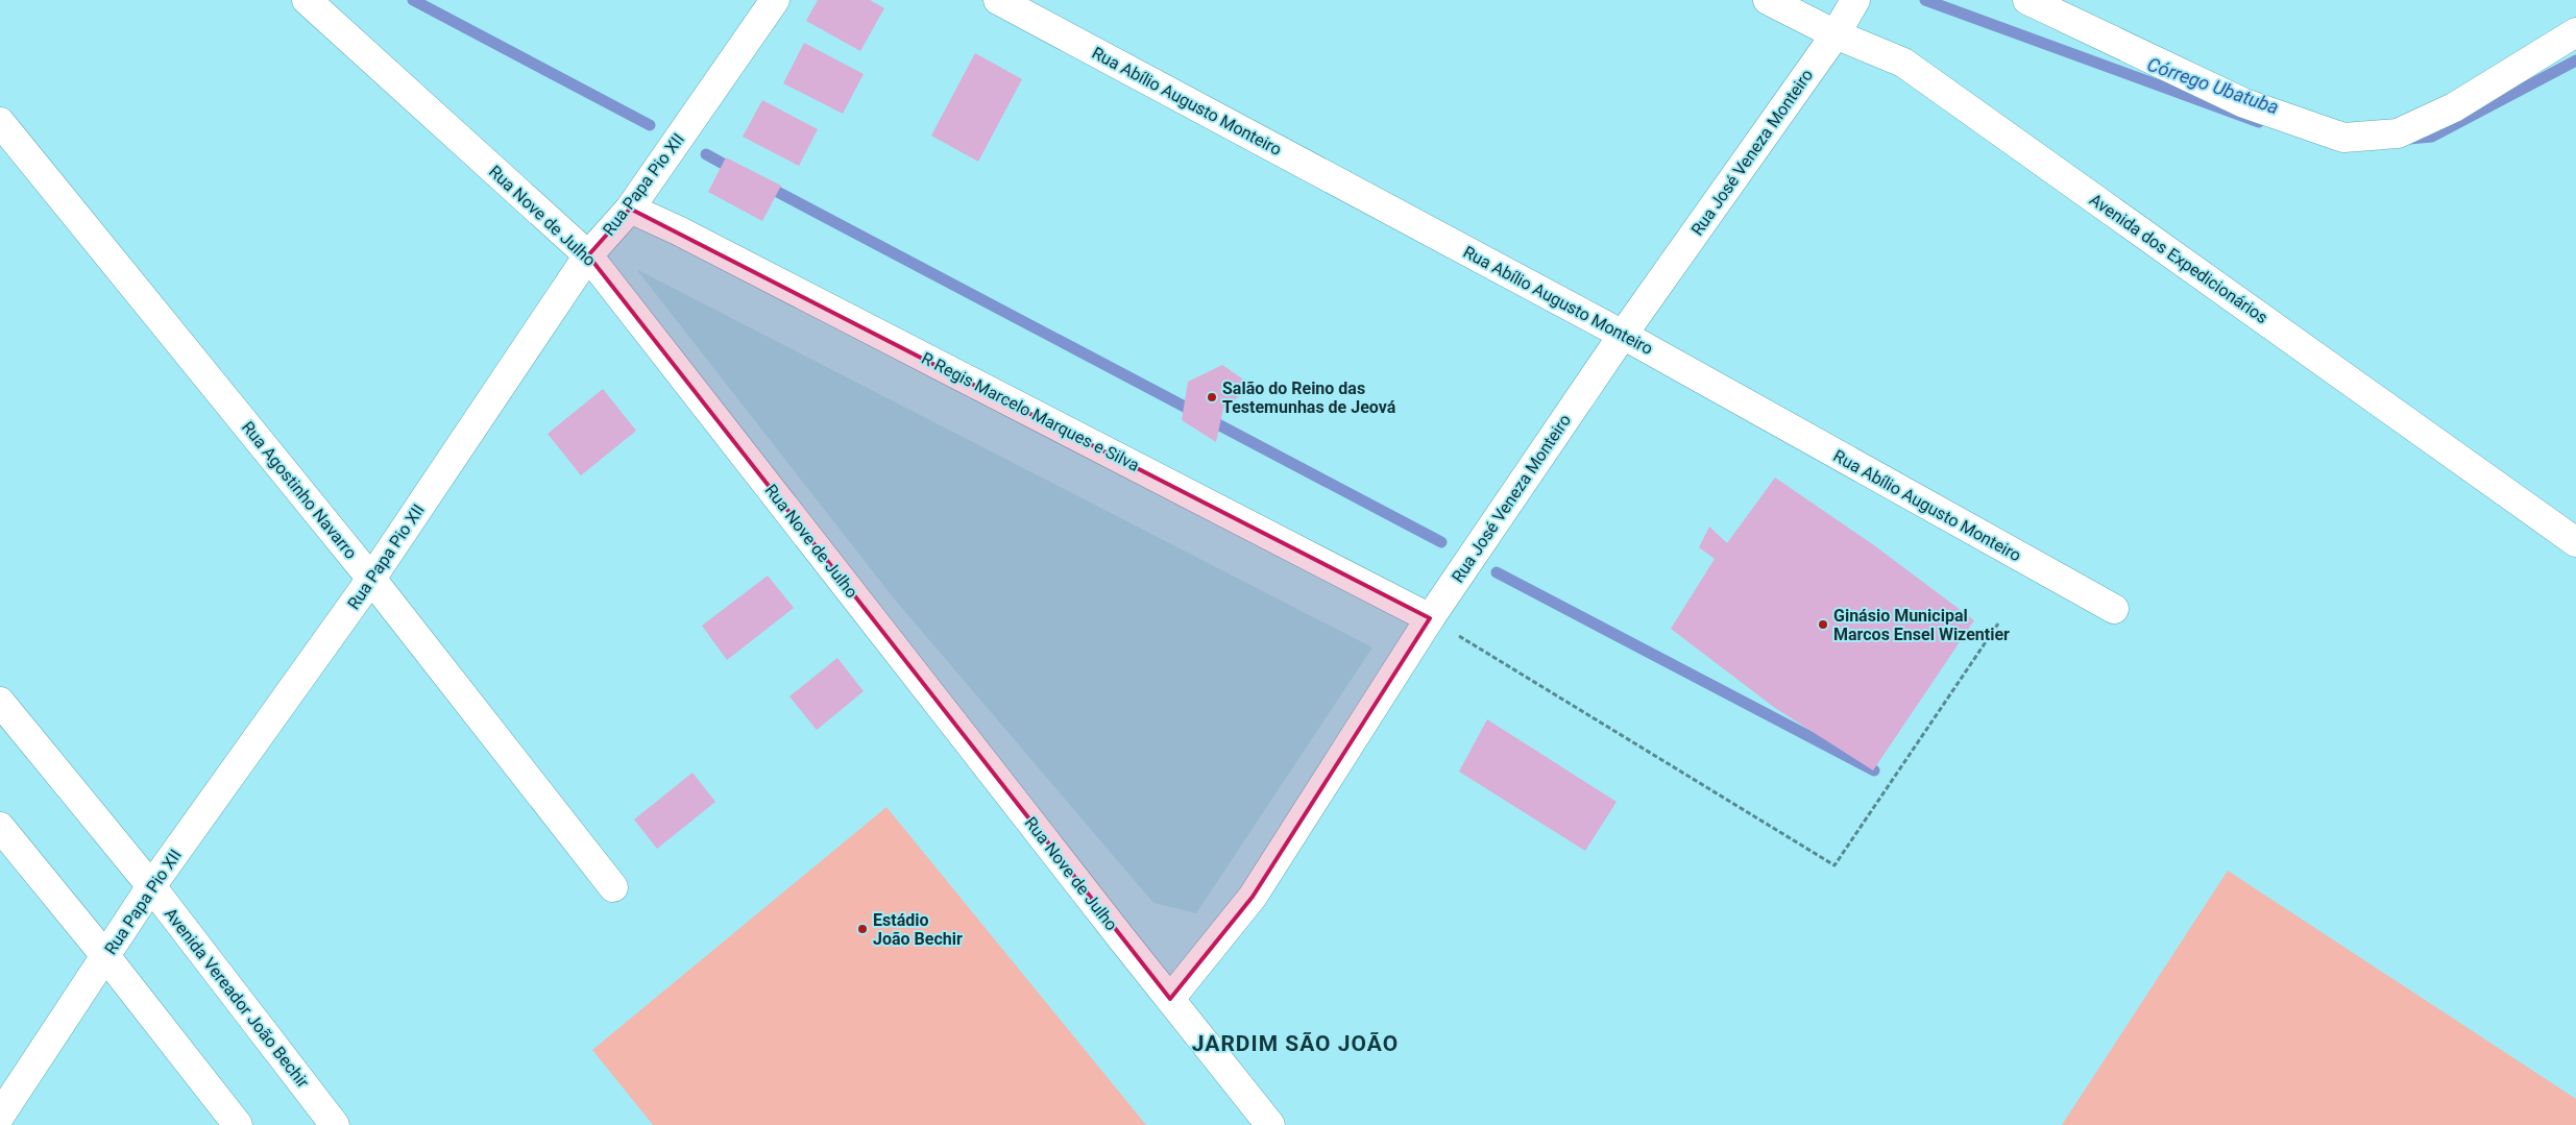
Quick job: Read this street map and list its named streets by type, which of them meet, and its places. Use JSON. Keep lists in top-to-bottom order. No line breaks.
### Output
{"streets":{"street":["Rua Abílio Augusto Monteiro","Rua José Veneza Monteiro","Rua Papa Pio XII","Rua Nove de Julho","Avenida dos Expedicionários","R Regis Marcelo Marques e Silva","Rua Agostinho Navarro","Avenida Vereador João Bechir"]},"crossings":[["Rua Abílio Augusto Monteiro","Rua José Veneza Monteiro"],["Rua José Veneza Monteiro","Rua Nove de Julho"],["Rua José Veneza Monteiro","Avenida dos Expedicionários"],["Rua José Veneza Monteiro","R Regis Marcelo Marques e Silva"],["Rua Papa Pio XII","Rua Nove de Julho"],["Rua Papa Pio XII","R Regis Marcelo Marques e Silva"],["Rua Papa Pio XII","Rua Agostinho Navarro"],["Rua Papa Pio XII","Avenida Vereador João Bechir"]],"districts":["JARDIM SÃO JOÃO"],"water":["Córrego Ubatuba"],"places":["Salão do Reino das Testemunhas de Jeová","Ginásio Municipal Marcos Ensel Wizentier","Estádio João Bechir"]}
